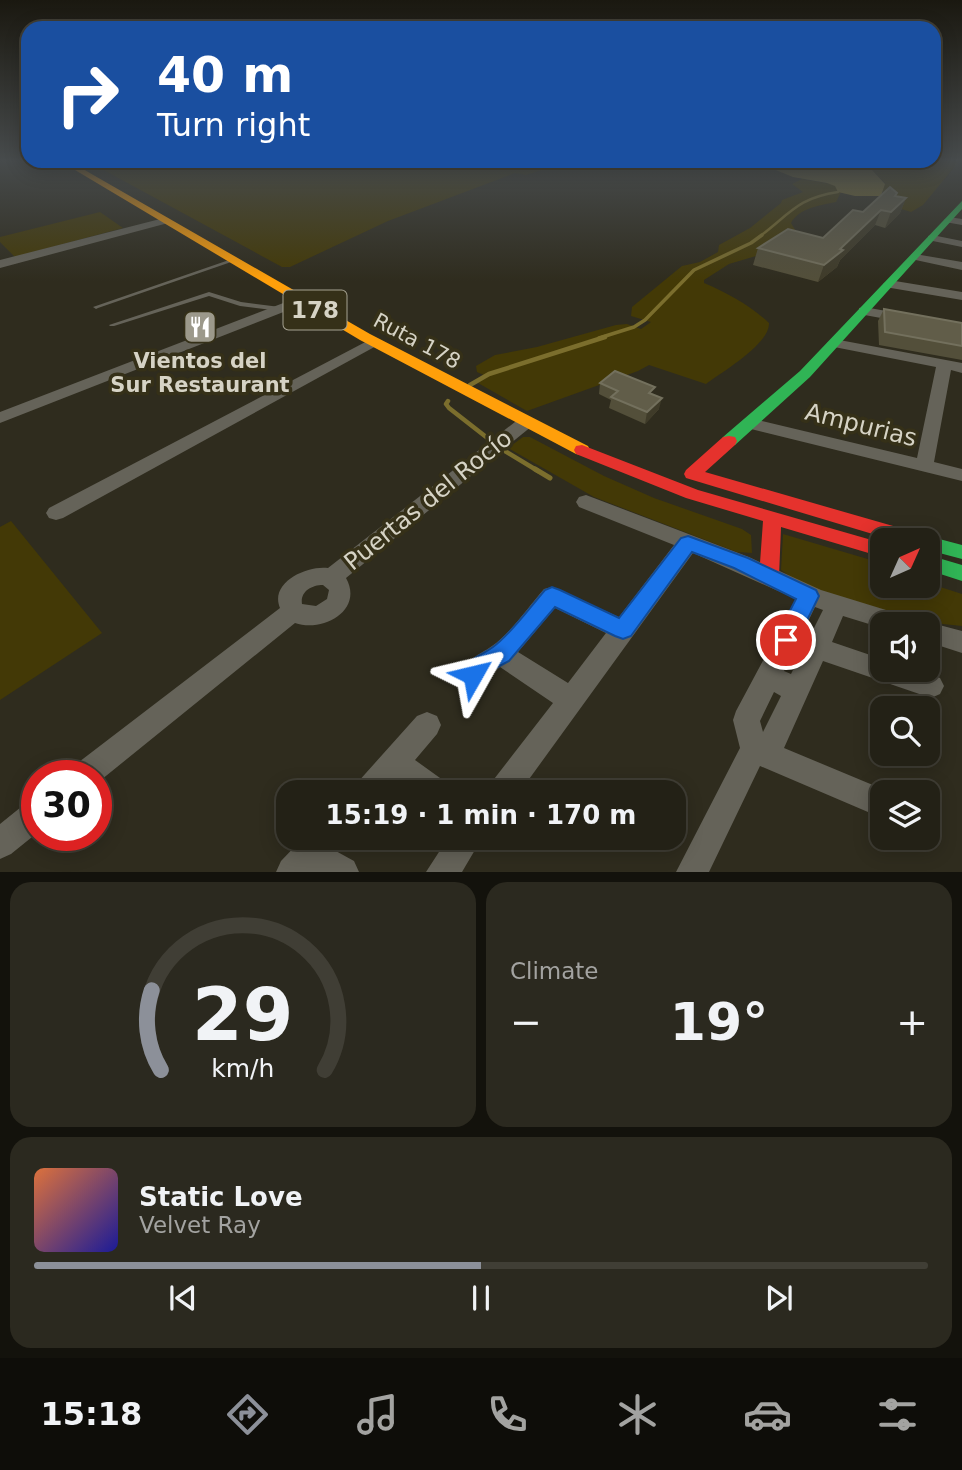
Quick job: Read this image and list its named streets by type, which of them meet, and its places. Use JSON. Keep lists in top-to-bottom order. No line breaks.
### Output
{"streets":{"main road":["178","Ruta 178"],"street":["Ampurias","Puertas del Rocío"]},"crossings":[["178","Ruta 178"],["Ruta 178","Puertas del Rocío"]],"places":{"restaurant":["Vientos del Sur Restaurant"]},"north":"top right","page":{"turn":["40 m","Turn right"],"limit":"30","trip":"15:19 · 1 min · 170 m","tile":"Climate","heat":["−","19°","+"],"song":["Static Love","Velvet Ray"],"tabs":"15:18","gauge":["29","km/h"]}}
